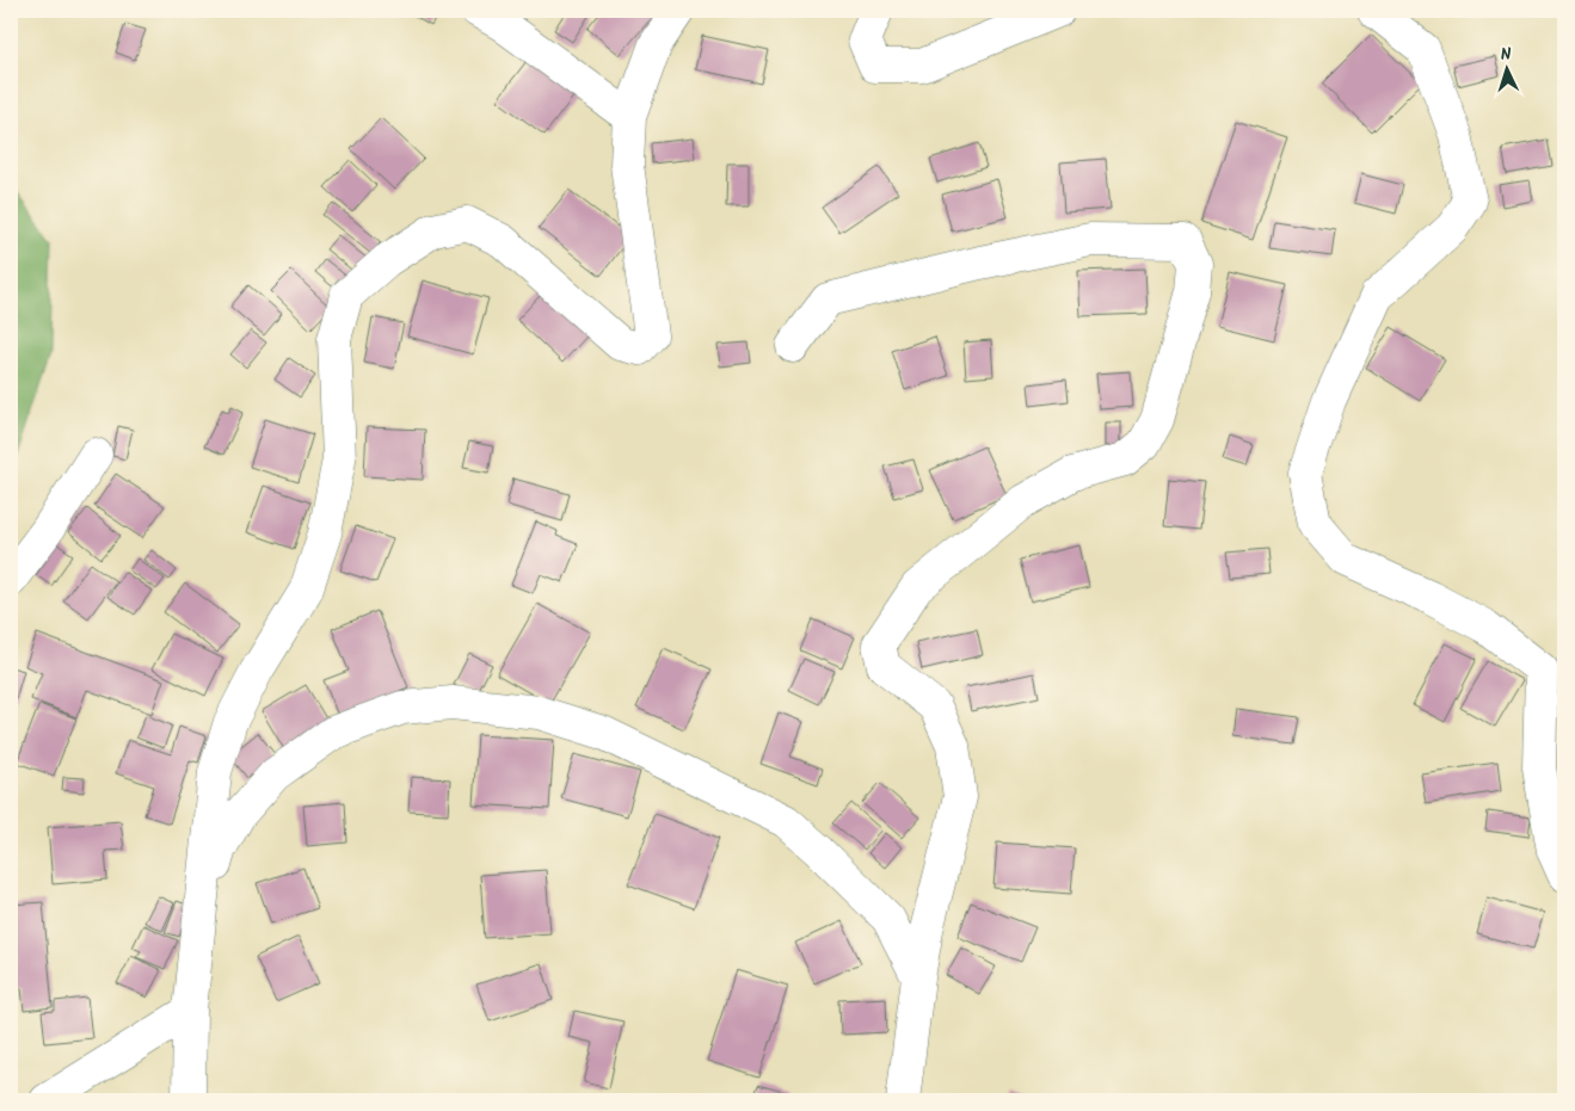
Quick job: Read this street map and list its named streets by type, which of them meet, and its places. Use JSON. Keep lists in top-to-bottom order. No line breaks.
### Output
{"north":"top"}
